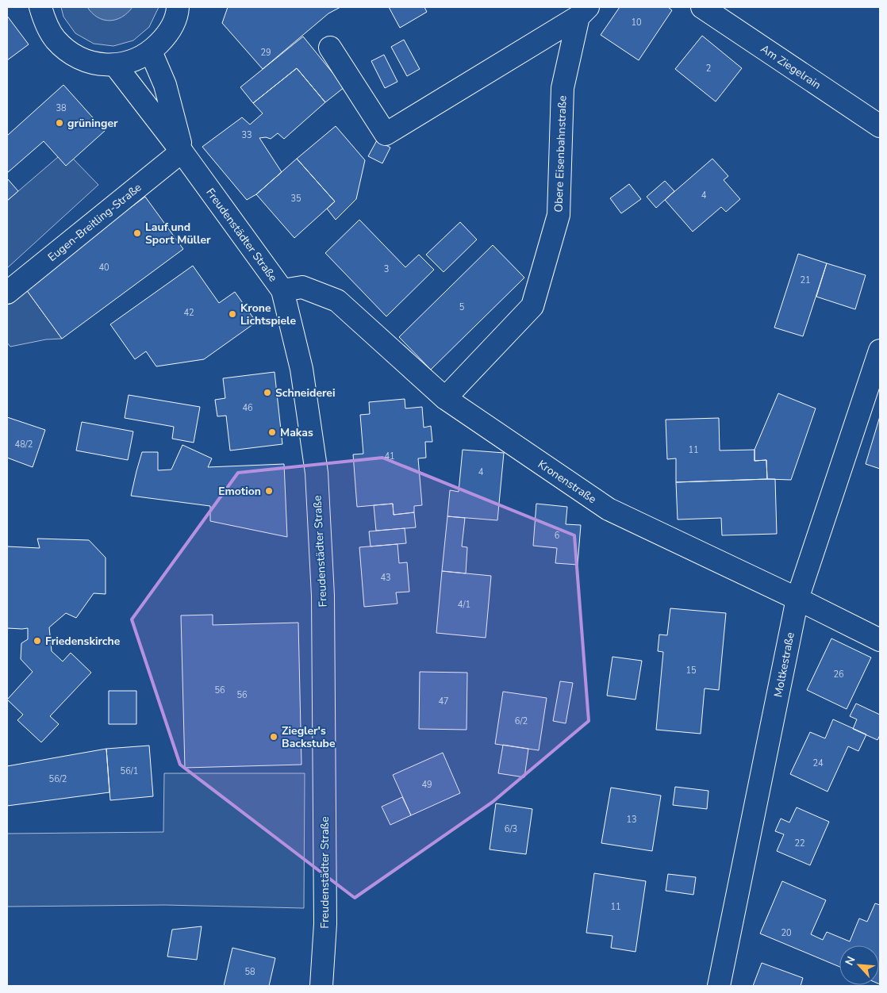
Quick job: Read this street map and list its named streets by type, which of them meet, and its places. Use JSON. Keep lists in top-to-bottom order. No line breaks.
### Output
{"streets":{"street":["Am Ziegelrain","Obere Eisenbahnstraße","Eugen-Breitling-Straße","Freudenstädter Straße","Kronenstraße","Moltkestraße"]},"crossings":[["Obere Eisenbahnstraße","Kronenstraße"],["Eugen-Breitling-Straße","Freudenstädter Straße"],["Freudenstädter Straße","Kronenstraße"],["Kronenstraße","Moltkestraße"]],"places":["grüninger","Lauf und Sport Müller","Krone Lichtspiele","Schneiderei","Makas","Emotion","Friedenskirche","Ziegler's Backstube"],"house_numbers":["10","29","2","38","33","4","35","40","3","21","5","42","46","48/2","11","41","4","6","43","4/1","15","26","56","56","47","6/2","24","56/1","56/2","49","13","6/3","22","11","20","58"],"north":"top left"}
